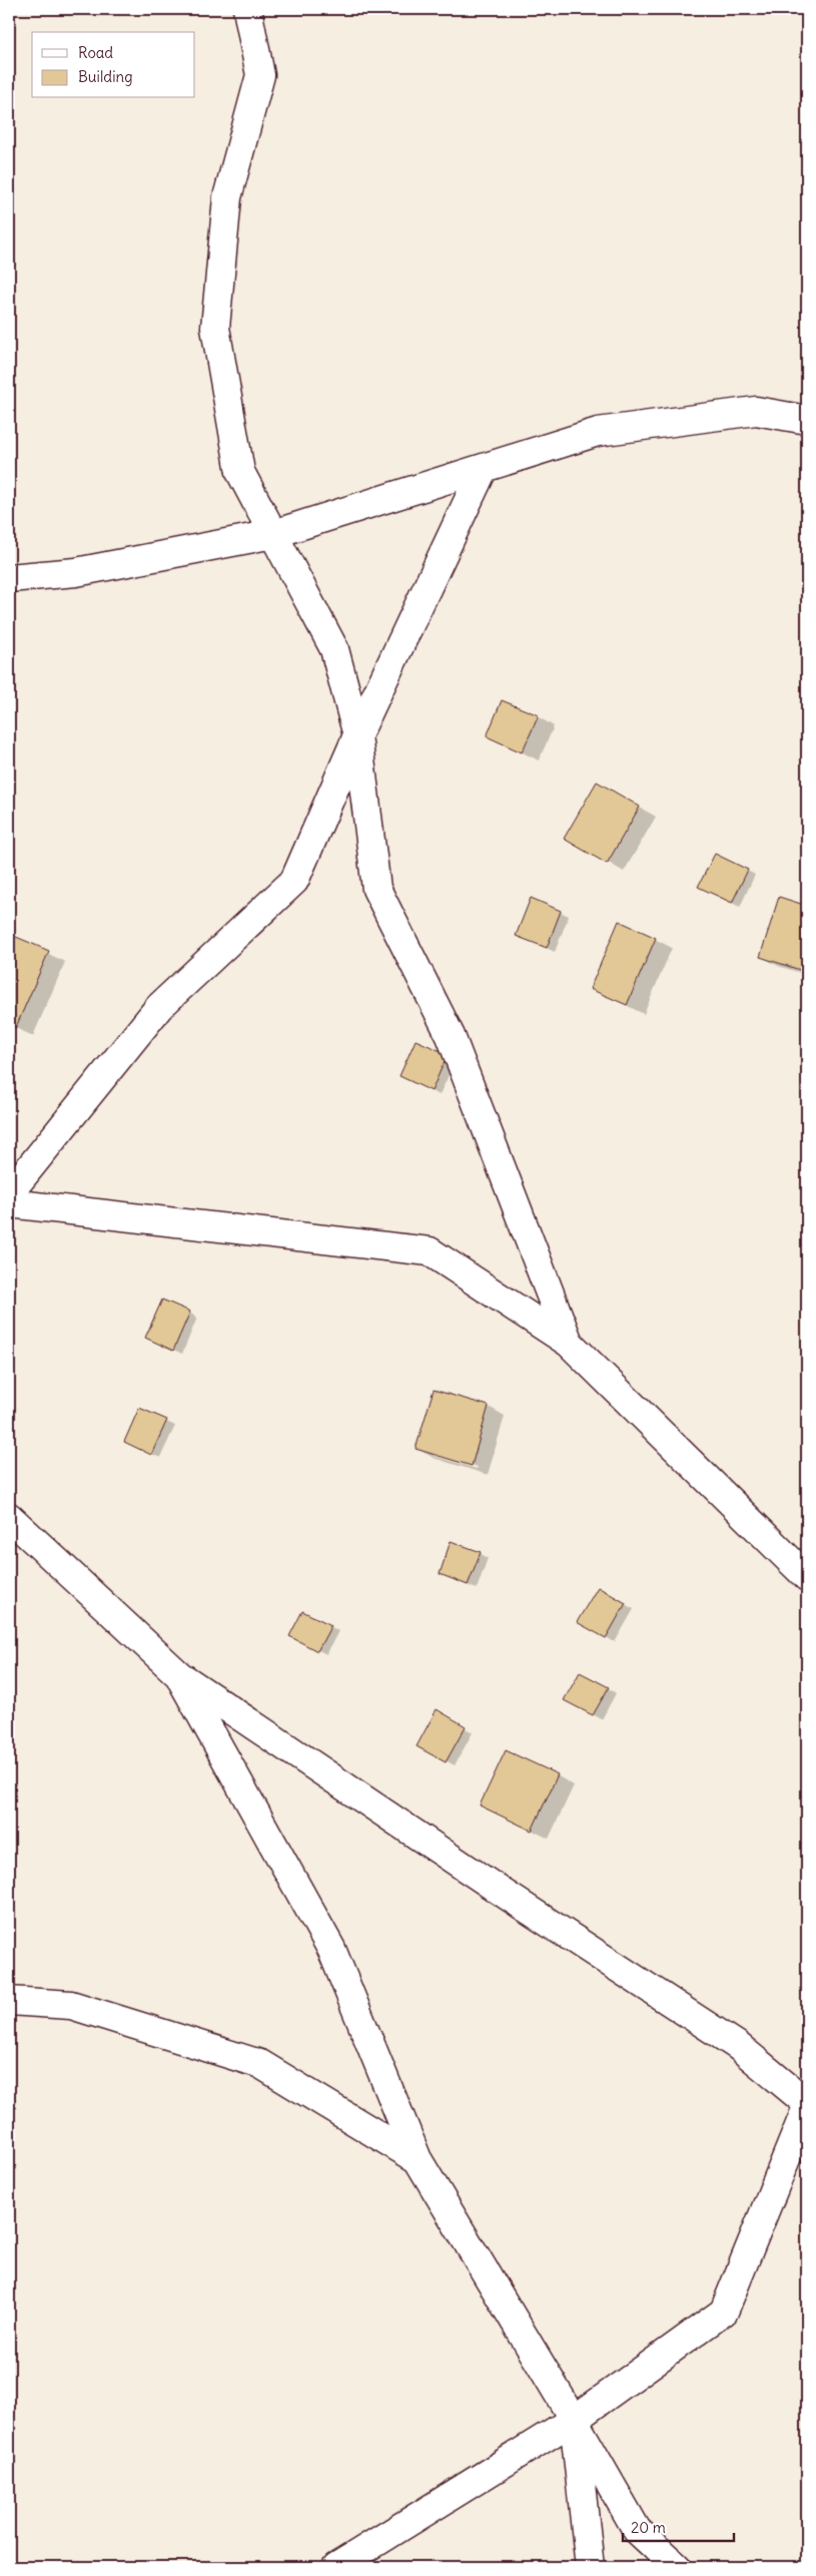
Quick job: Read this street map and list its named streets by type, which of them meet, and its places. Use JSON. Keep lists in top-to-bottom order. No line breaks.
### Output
{"legend":["Road","Building"],"scale_bar":"20 m"}
